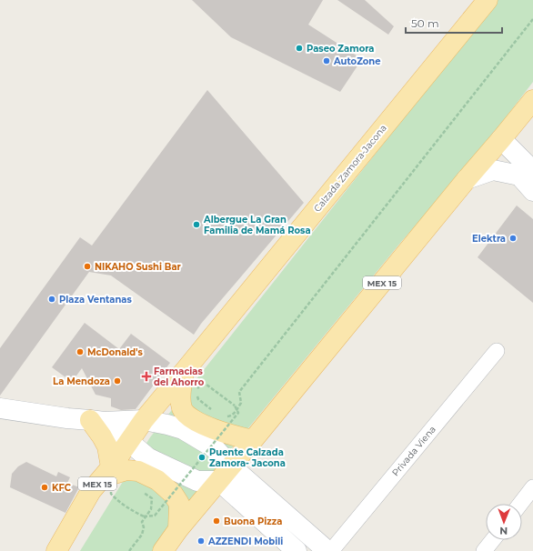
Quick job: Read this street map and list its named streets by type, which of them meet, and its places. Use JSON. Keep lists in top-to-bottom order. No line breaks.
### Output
{"streets":{"main road":["Calzada Zamora-Jacona","MEX 15"],"street":["Privada Viena"]},"crossings":[["Calzada Zamora-Jacona","MEX 15"]],"places":{"other":["Paseo Zamora","AutoZone","Albergue La Gran Familia de Mamá Rosa","Elektra","NIKAHO Sushi Bar","Plaza Ventanas","McDonald's","La Mendoza","Puente Calzada Zamora- Jacona","KFC","Buona Pizza","AZZENDI Mobili"],"health":["Farmacias del Ahorro"]},"scale_bar":"50 m","north":"bottom"}
